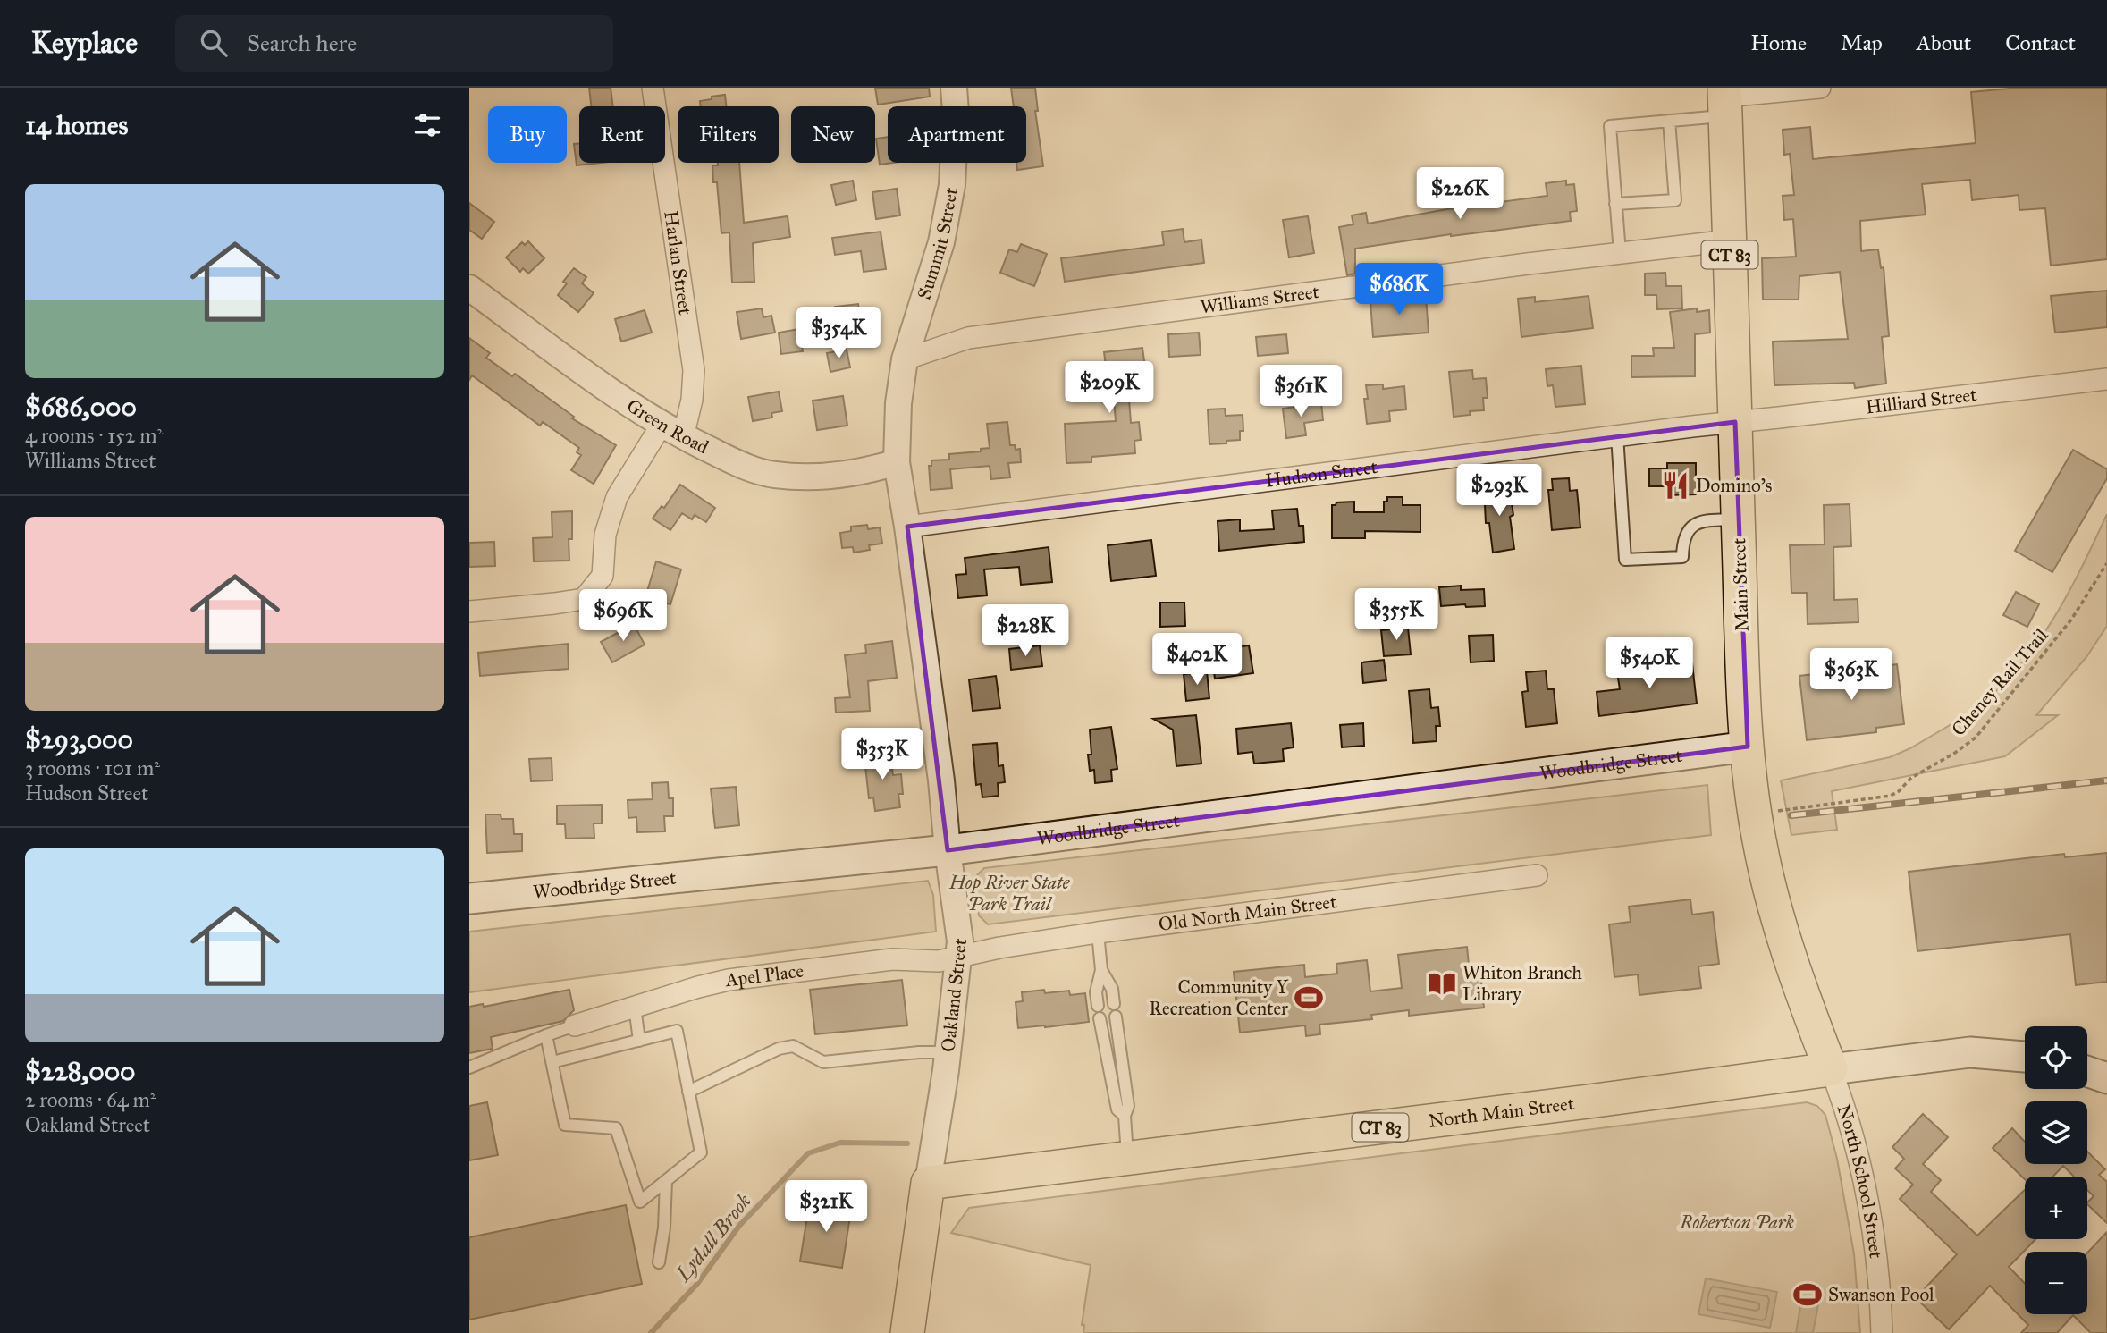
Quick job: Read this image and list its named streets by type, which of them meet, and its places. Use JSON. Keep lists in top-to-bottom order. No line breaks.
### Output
{"streets":{"main road":["CT 83","Main Street","Woodbridge Street","Oakland Street","North Main Street"],"street":["Summit Street","Harlan Street","Williams Street","Hilliard Street","Green Road","Hudson Street","Old North Main Street","Apel Place","North School Street"],"path":["Cheney Rail Trail"]},"crossings":[["Summit Street","Williams Street"],["Summit Street","Oakland Street"],["Harlan Street","Green Road"],["Williams Street","Main Street"],["Williams Street","Oakland Street"],["Hilliard Street","Hudson Street"],["Hilliard Street","Main Street"],["Green Road","Oakland Street"],["Hudson Street","Main Street"],["Hudson Street","Oakland Street"],["Main Street","Woodbridge Street"],["Main Street","North Main Street"],["Main Street","North School Street"],["Woodbridge Street","Oakland Street"],["Old North Main Street","Apel Place"],["Old North Main Street","Oakland Street"],["Apel Place","Oakland Street"],["Oakland Street","North Main Street"],["North Main Street","North School Street"]],"water":["Lydall Brook"],"parks":["Hop River State Park Trail","Robertson Park"],"places":{"restaurant":["Domino's"],"library":["Whiton Branch Library"],"sports":["Community Y Recreation Center","Swanson Pool"]},"page":{"header":"Keyplace","search":"Search here","nav":["Home","Map","About","Contact"],"heading":"14 homes","chip":["Buy","Rent","Filters","New","Apartment"],"list":[{"name":"$686,000","note":"4 rooms · 152 m² · Williams Street"},{"name":"$293,000","note":"3 rooms · 101 m² · Hudson Street"},{"name":"$228,000","note":"2 rooms · 64 m² · Oakland Street"}],"price":["$226K","$686K","$354K","$209K","$361K","$293K","$355K","$696K","$228K","$402K","$540K","$363K","$353K","$321K"],"map_buttons":["+","−"]}}
